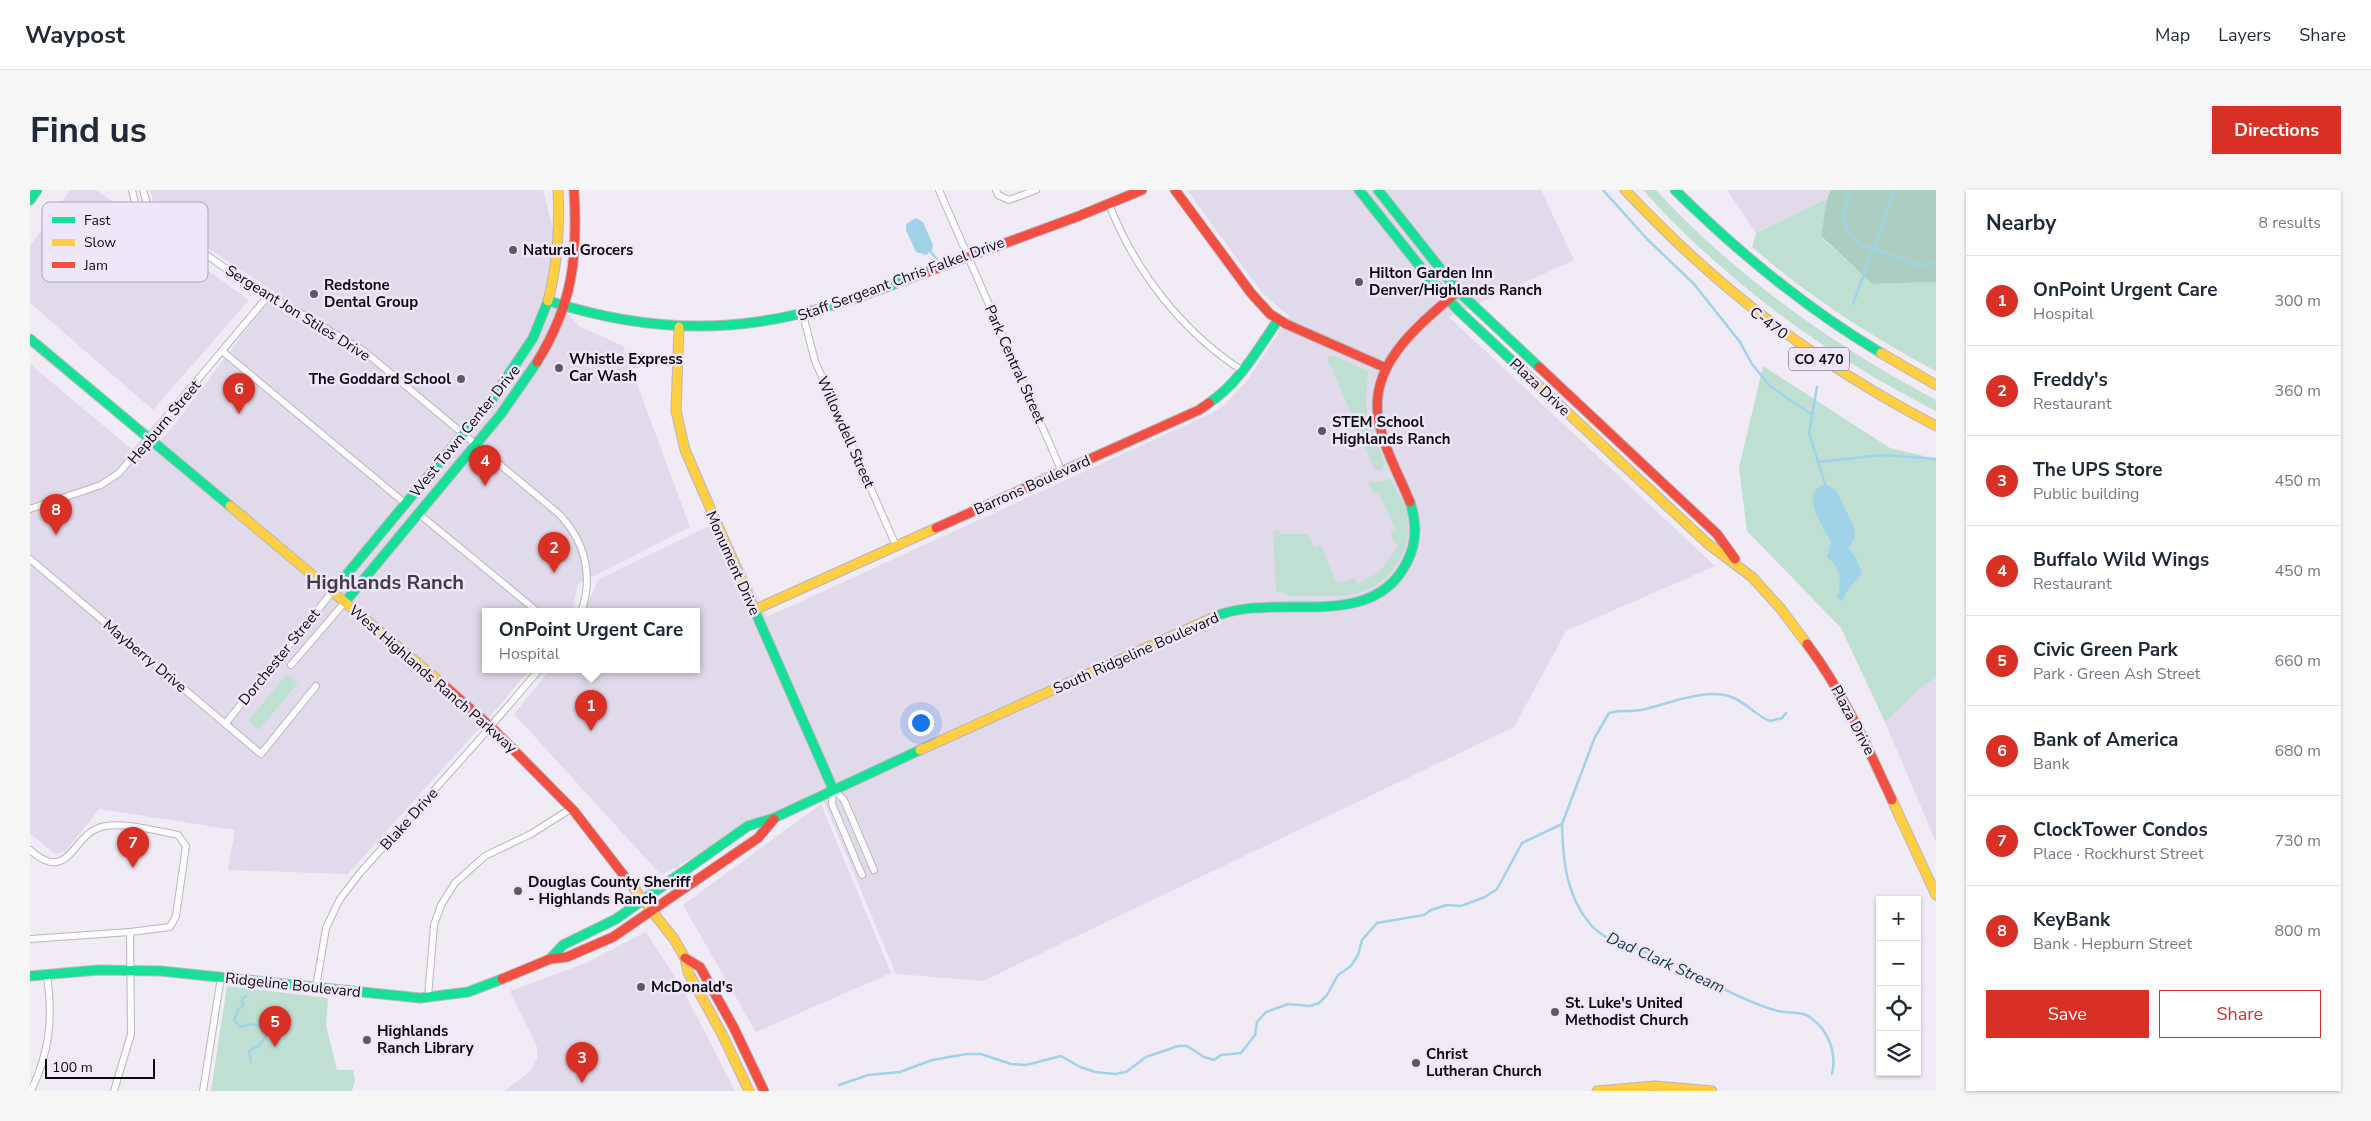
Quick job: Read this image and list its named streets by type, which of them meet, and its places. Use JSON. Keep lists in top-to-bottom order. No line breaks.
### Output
{"streets":{"main road":["Staff Sergeant Chris Falkel Drive","C-470","CO 470","Plaza Drive","West Town Center Drive","Barrons Boulevard","Monument Drive","South Ridgeline Boulevard","West Highlands Ranch Parkway","Ridgeline Boulevard"],"street":["Sergeant Jon Stiles Drive","Park Central Street","Hepburn Street","Willowdell Street","Mayberry Drive","Dorchester Street","Blake Drive"]},"crossings":[["Staff Sergeant Chris Falkel Drive","Park Central Street"],["Staff Sergeant Chris Falkel Drive","West Town Center Drive"],["Staff Sergeant Chris Falkel Drive","Willowdell Street"],["Staff Sergeant Chris Falkel Drive","Monument Drive"],["Sergeant Jon Stiles Drive","Hepburn Street"],["Sergeant Jon Stiles Drive","West Town Center Drive"],["Park Central Street","Barrons Boulevard"],["Plaza Drive","South Ridgeline Boulevard"],["Hepburn Street","West Highlands Ranch Parkway"],["West Town Center Drive","Dorchester Street"],["West Town Center Drive","West Highlands Ranch Parkway"],["Willowdell Street","Barrons Boulevard"],["Barrons Boulevard","Monument Drive"],["Monument Drive","South Ridgeline Boulevard"],["South Ridgeline Boulevard","West Highlands Ranch Parkway"],["South Ridgeline Boulevard","Ridgeline Boulevard"],["Mayberry Drive","Dorchester Street"],["Dorchester Street","West Highlands Ranch Parkway"],["West Highlands Ranch Parkway","Blake Drive"],["West Highlands Ranch Parkway","Ridgeline Boulevard"],["Blake Drive","Ridgeline Boulevard"]],"districts":["Highlands Ranch"],"water":["Dad Clark Stream"],"places":["Natural Grocers","Hilton Garden Inn Denver/Highlands Ranch","Redstone Dental Group","Whistle Express Car Wash","The Goddard School","STEM School Highlands Ranch","Douglas County Sheriff - Highlands Ranch","McDonald's","St. Luke's United Methodist Church","Highlands Ranch Library","Christ Lutheran Church"],"legend":["Fast","Slow","Jam"],"scale_bar":"100 m","page":{"header":"Waypost","nav":["Map","Layers","Share"],"buttons":["Directions",["Save","Share"]],"title":"Find us","heading":["Nearby","8 results"],"list":[{"mark":"1","name":"OnPoint Urgent Care","note":"Hospital","value":"300 m"},{"mark":"2","name":"Freddy's","note":"Restaurant","value":"360 m"},{"mark":"3","name":"The UPS Store","note":"Public building","value":"450 m"},{"mark":"4","name":"Buffalo Wild Wings","note":"Restaurant","value":"450 m"},{"mark":"5","name":"Civic Green Park","note":"Park · Green Ash Street","value":"660 m"},{"mark":"6","name":"Bank of America","note":"Bank","value":"680 m"},{"mark":"7","name":"ClockTower Condos","note":"Place · Rockhurst Street","value":"730 m"},{"mark":"8","name":"KeyBank","note":"Bank · Hepburn Street","value":"800 m"}],"pins":["6","4","8","2","1","7","5","3"],"popup":["OnPoint Urgent Care","Hospital"],"map_buttons":["+","−"],"scale":"100 m"}}
